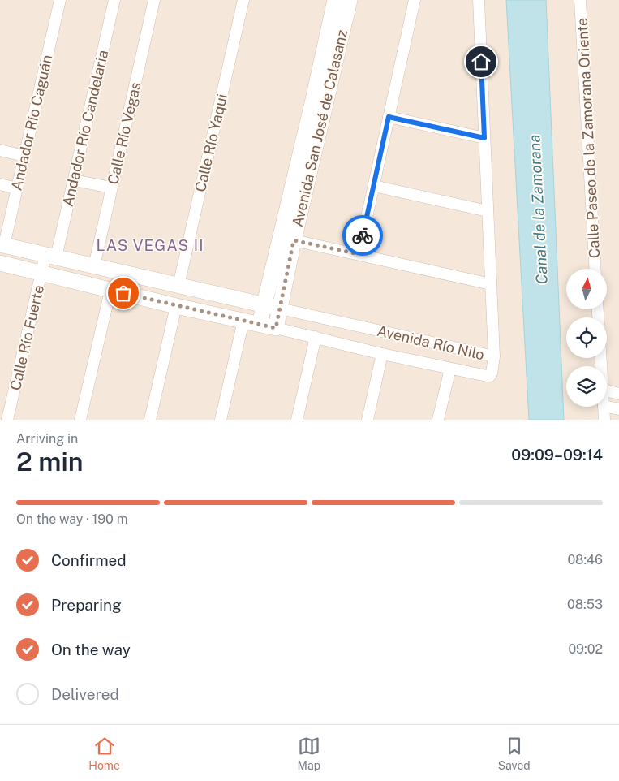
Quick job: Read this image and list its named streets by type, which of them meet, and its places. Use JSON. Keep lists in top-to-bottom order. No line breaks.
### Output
{"streets":{"street":["Andador Río Caguán","Andador Río Candelaria","Avenida San José de Calasanz","Calle Río Vegas","Calle Paseo de la Zamorana Oriente","Calle Río Yaqui","Calle Río Fuerte","Avenida Río Nilo"]},"crossings":[["Andador Río Caguán","Avenida Río Nilo"],["Andador Río Candelaria","Calle Río Fuerte"],["Andador Río Candelaria","Avenida Río Nilo"],["Avenida San José de Calasanz","Avenida Río Nilo"],["Calle Río Vegas","Avenida Río Nilo"],["Calle Río Yaqui","Avenida Río Nilo"],["Calle Río Fuerte","Avenida Río Nilo"]],"districts":["LAS VEGAS II"],"water":["Canal de la Zamorana"],"north":"top","page":{"heading":["2 min","Arriving in","09:09–09:14"],"bar":"On the way · 190 m","list":[["Confirmed","08:46"],["Preparing","08:53"],["On the way","09:02"],"Delivered"],"tabs":["Home","Map","Saved"]}}
